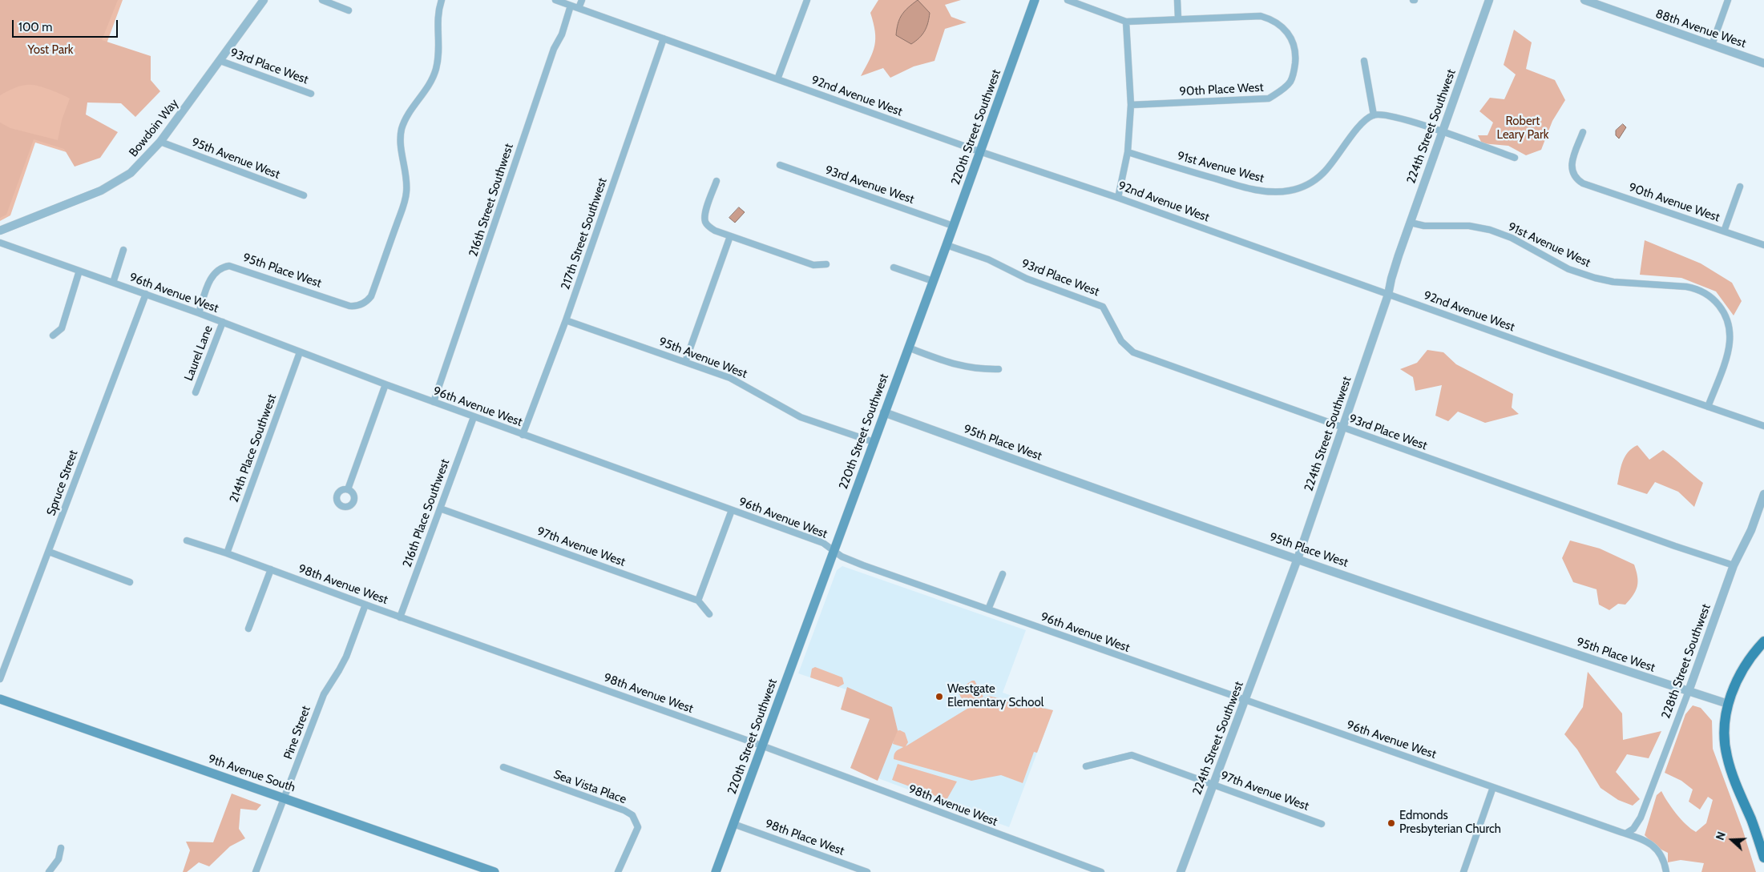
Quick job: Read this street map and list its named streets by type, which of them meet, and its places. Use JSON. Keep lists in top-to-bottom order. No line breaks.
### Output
{"streets":{"main road":["220th Street Southwest","9th Avenue South"],"street":["88th Avenue West","93rd Place West","90th Place West","92nd Avenue West","224th Street Southwest","Bowdoin Way","95th Avenue West","91st Avenue West","93rd Avenue West","216th Street Southwest","90th Avenue West","217th Street Southwest","95th Place West","96th Avenue West","Laurel Lane","214th Place Southwest","Spruce Street","216th Place Southwest","97th Avenue West","98th Avenue West","228th Street Southwest","Pine Street","Sea Vista Place","98th Place West"]},"crossings":[["93rd Place West","224th Street Southwest"],["93rd Place West","220th Street Southwest"],["93rd Place West","Bowdoin Way"],["93rd Place West","228th Street Southwest"],["92nd Avenue West","224th Street Southwest"],["92nd Avenue West","220th Street Southwest"],["92nd Avenue West","91st Avenue West"],["92nd Avenue West","216th Street Southwest"],["92nd Avenue West","217th Street Southwest"],["224th Street Southwest","91st Avenue West"],["224th Street Southwest","95th Place West"],["224th Street Southwest","96th Avenue West"],["224th Street Southwest","97th Avenue West"],["220th Street Southwest","95th Avenue West"],["220th Street Southwest","93rd Avenue West"],["220th Street Southwest","95th Place West"],["220th Street Southwest","96th Avenue West"],["220th Street Southwest","98th Avenue West"],["220th Street Southwest","98th Place West"],["Bowdoin Way","95th Avenue West"],["95th Avenue West","217th Street Southwest"],["216th Street Southwest","96th Avenue West"],["217th Street Southwest","96th Avenue West"],["95th Place West","96th Avenue West"],["95th Place West","228th Street Southwest"],["96th Avenue West","Laurel Lane"],["96th Avenue West","214th Place Southwest"],["96th Avenue West","Spruce Street"],["96th Avenue West","216th Place Southwest"],["96th Avenue West","228th Street Southwest"],["214th Place Southwest","98th Avenue West"],["216th Place Southwest","97th Avenue West"],["216th Place Southwest","98th Avenue West"],["98th Avenue West","Pine Street"],["Pine Street","9th Avenue South"]],"parks":["Yost Park","Robert Leary Park"],"places":["Westgate Elementary School","Edmonds Presbyterian Church"],"scale_bar":"100 m","north":"left"}
